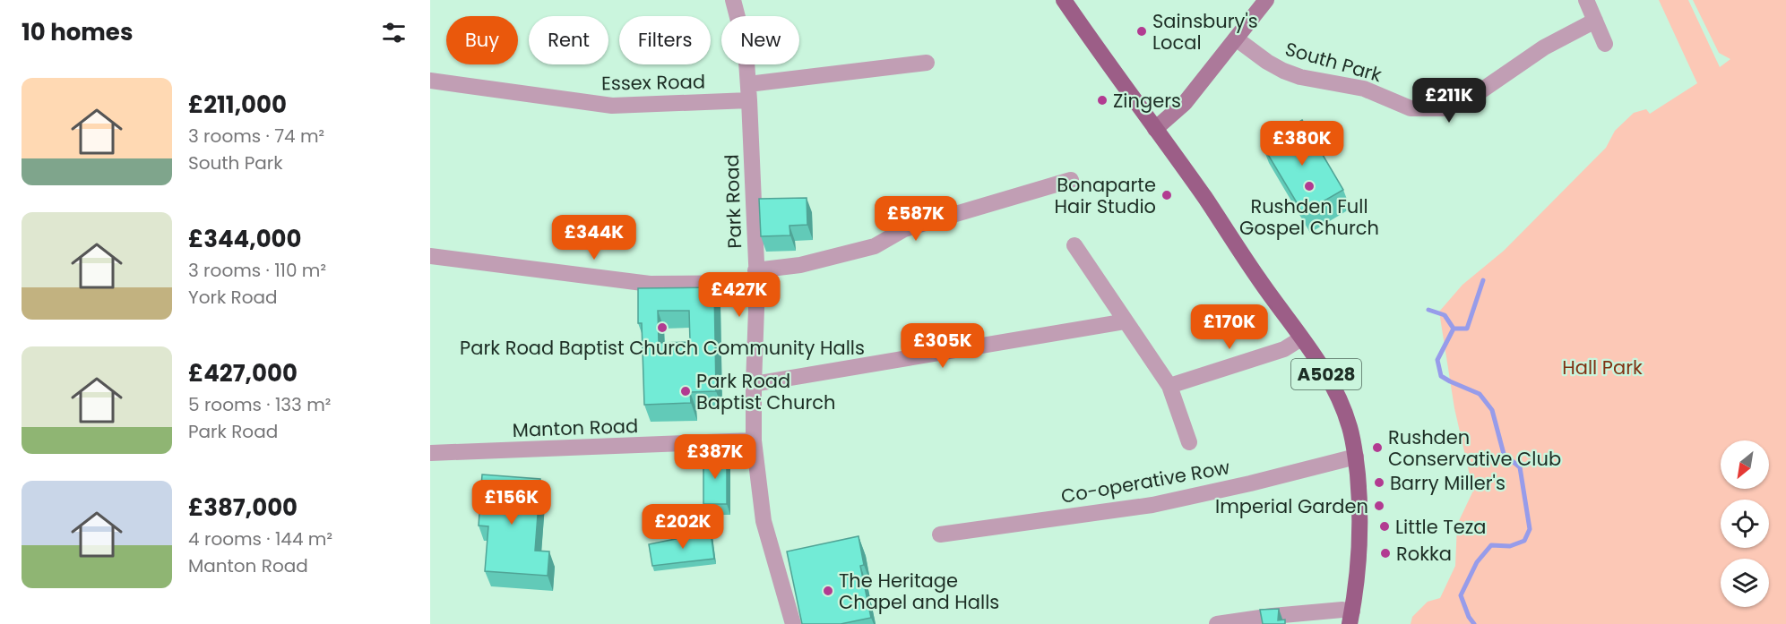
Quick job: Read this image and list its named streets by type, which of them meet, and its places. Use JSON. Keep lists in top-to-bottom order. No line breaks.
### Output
{"streets":{"main road":["A5028"],"street":["South Park","Essex Road","Park Road","Manton Road","Co-operative Row"]},"crossings":[["Essex Road","Park Road"],["Park Road","Manton Road"],["A5028","Co-operative Row"]],"parks":["Hall Park"],"places":["Sainsbury's Local","Zingers","Rushden Full Gospel Church","Bonaparte Hair Studio","Park Road Baptist Church Community Halls","Park Road Baptist Church","Rushden Conservative Club","Barry Miller's","Imperial Garden","Little Teza","Rokka","The Heritage Chapel and Halls"],"north":"bottom left","page":{"heading":"10 homes","chip":["Buy","Rent","Filters","New"],"list":[{"name":"£211,000","note":"3 rooms · 74 m² · South Park"},{"name":"£344,000","note":"3 rooms · 110 m² · York Road"},{"name":"£427,000","note":"5 rooms · 133 m² · Park Road"},{"name":"£387,000","note":"4 rooms · 144 m² · Manton Road"}],"price":["£211K","£380K","£587K","£344K","£427K","£170K","£305K","£387K","£156K","£202K"]}}
